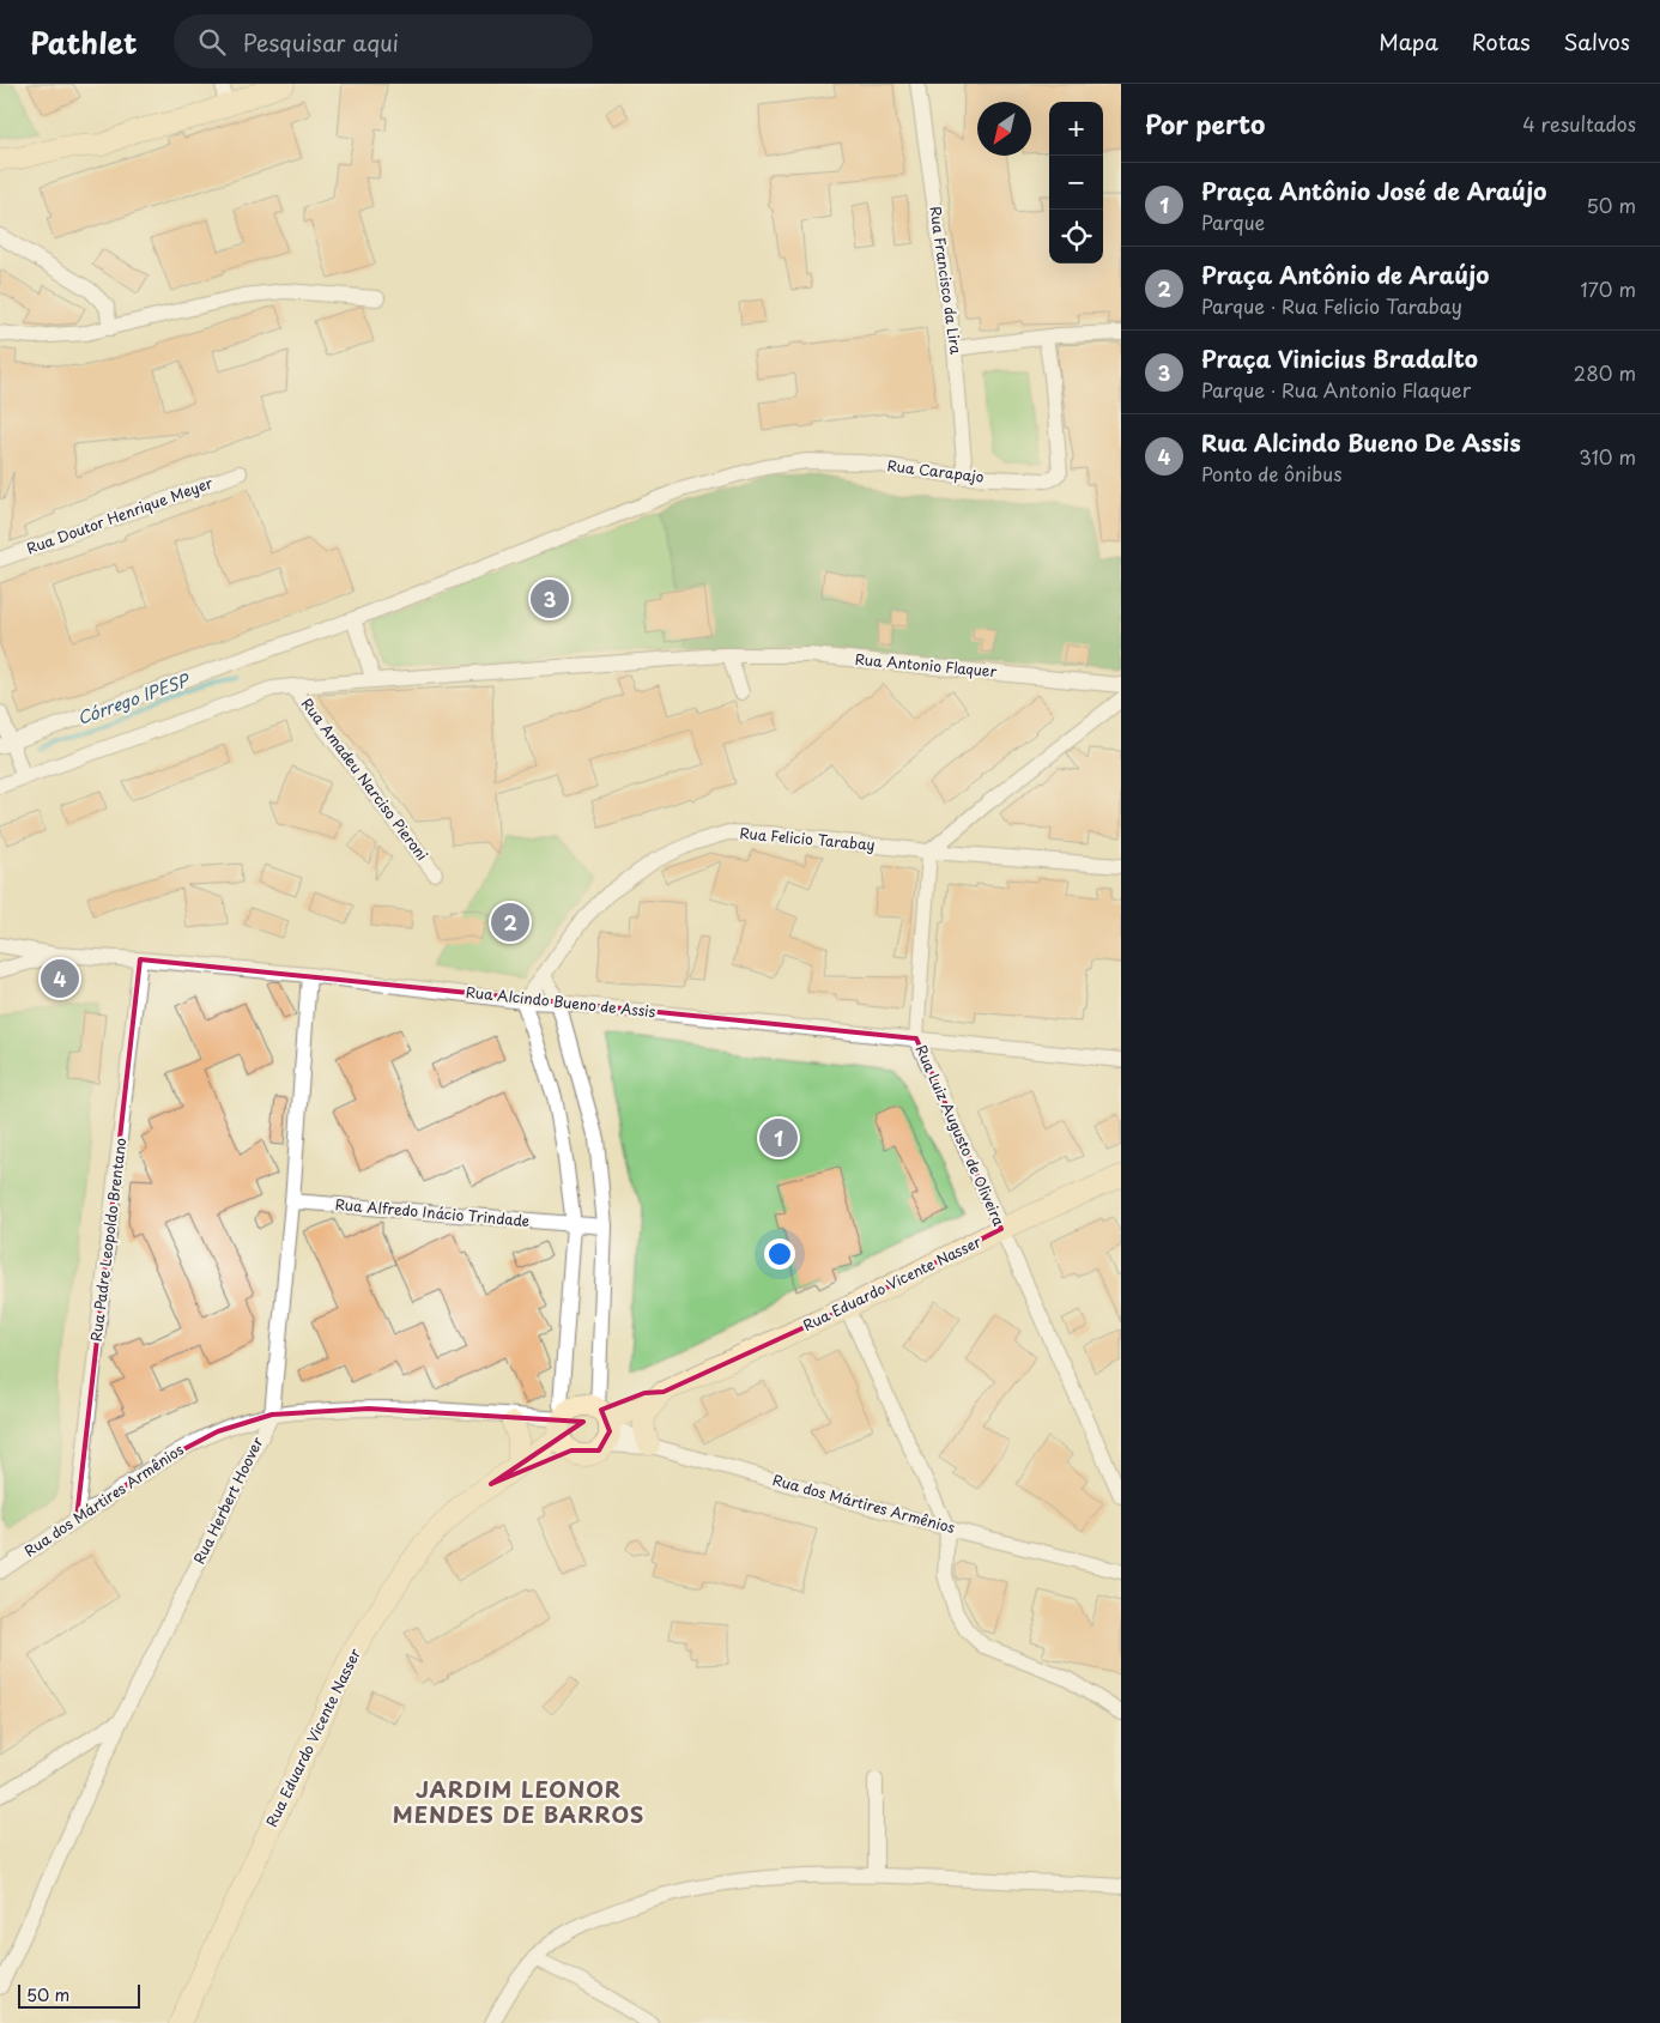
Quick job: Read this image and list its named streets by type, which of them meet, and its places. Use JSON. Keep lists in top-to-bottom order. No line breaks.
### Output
{"streets":{"street":["Rua Francisco da Lira","Rua Carapajo","Rua Doutor Henrique Meyer","Rua Antonio Flaquer","Rua Amadeu Narciso Pieroni","Rua Felicio Tarabay","Rua Alcindo Bueno de Assis","Rua Luiz Augusto de Oliveira","Rua Alfredo Inácio Trindade","Rua Padre Leopoldo Brentano","Rua Eduardo Vicente Nasser","Rua dos Mártires Armênios","Rua Herbert Hoover"]},"crossings":[["Rua Francisco da Lira","Rua Carapajo"],["Rua Antonio Flaquer","Rua Amadeu Narciso Pieroni"],["Rua Felicio Tarabay","Rua Alcindo Bueno de Assis"],["Rua Felicio Tarabay","Rua Luiz Augusto de Oliveira"],["Rua Alcindo Bueno de Assis","Rua Luiz Augusto de Oliveira"],["Rua Alcindo Bueno de Assis","Rua Padre Leopoldo Brentano"],["Rua Alcindo Bueno de Assis","Rua Herbert Hoover"],["Rua Luiz Augusto de Oliveira","Rua Eduardo Vicente Nasser"],["Rua Alfredo Inácio Trindade","Rua Herbert Hoover"],["Rua Padre Leopoldo Brentano","Rua dos Mártires Armênios"],["Rua Eduardo Vicente Nasser","Rua dos Mártires Armênios"],["Rua dos Mártires Armênios","Rua Herbert Hoover"]],"districts":["JARDIM LEONOR MENDES DE BARROS"],"water":["Córrego IPESP"],"scale_bar":"50 m","north":"bottom left","page":{"header":"Pathlet","search":"Pesquisar aqui","nav":["Mapa","Rotas","Salvos"],"heading":["Por perto","4 resultados"],"map_buttons":["+","−"],"list":[{"mark":"1","name":"Praça Antônio José de Araújo","note":"Parque","value":"50 m"},{"mark":"2","name":"Praça Antônio de Araújo","note":"Parque · Rua Felicio Tarabay","value":"170 m"},{"mark":"3","name":"Praça Vinicius Bradalto","note":"Parque · Rua Antonio Flaquer","value":"280 m"},{"mark":"4","name":"Rua Alcindo Bueno De Assis","note":"Ponto de ônibus","value":"310 m"}],"pins":["3","2","4","1"],"scale":"50 m"}}
